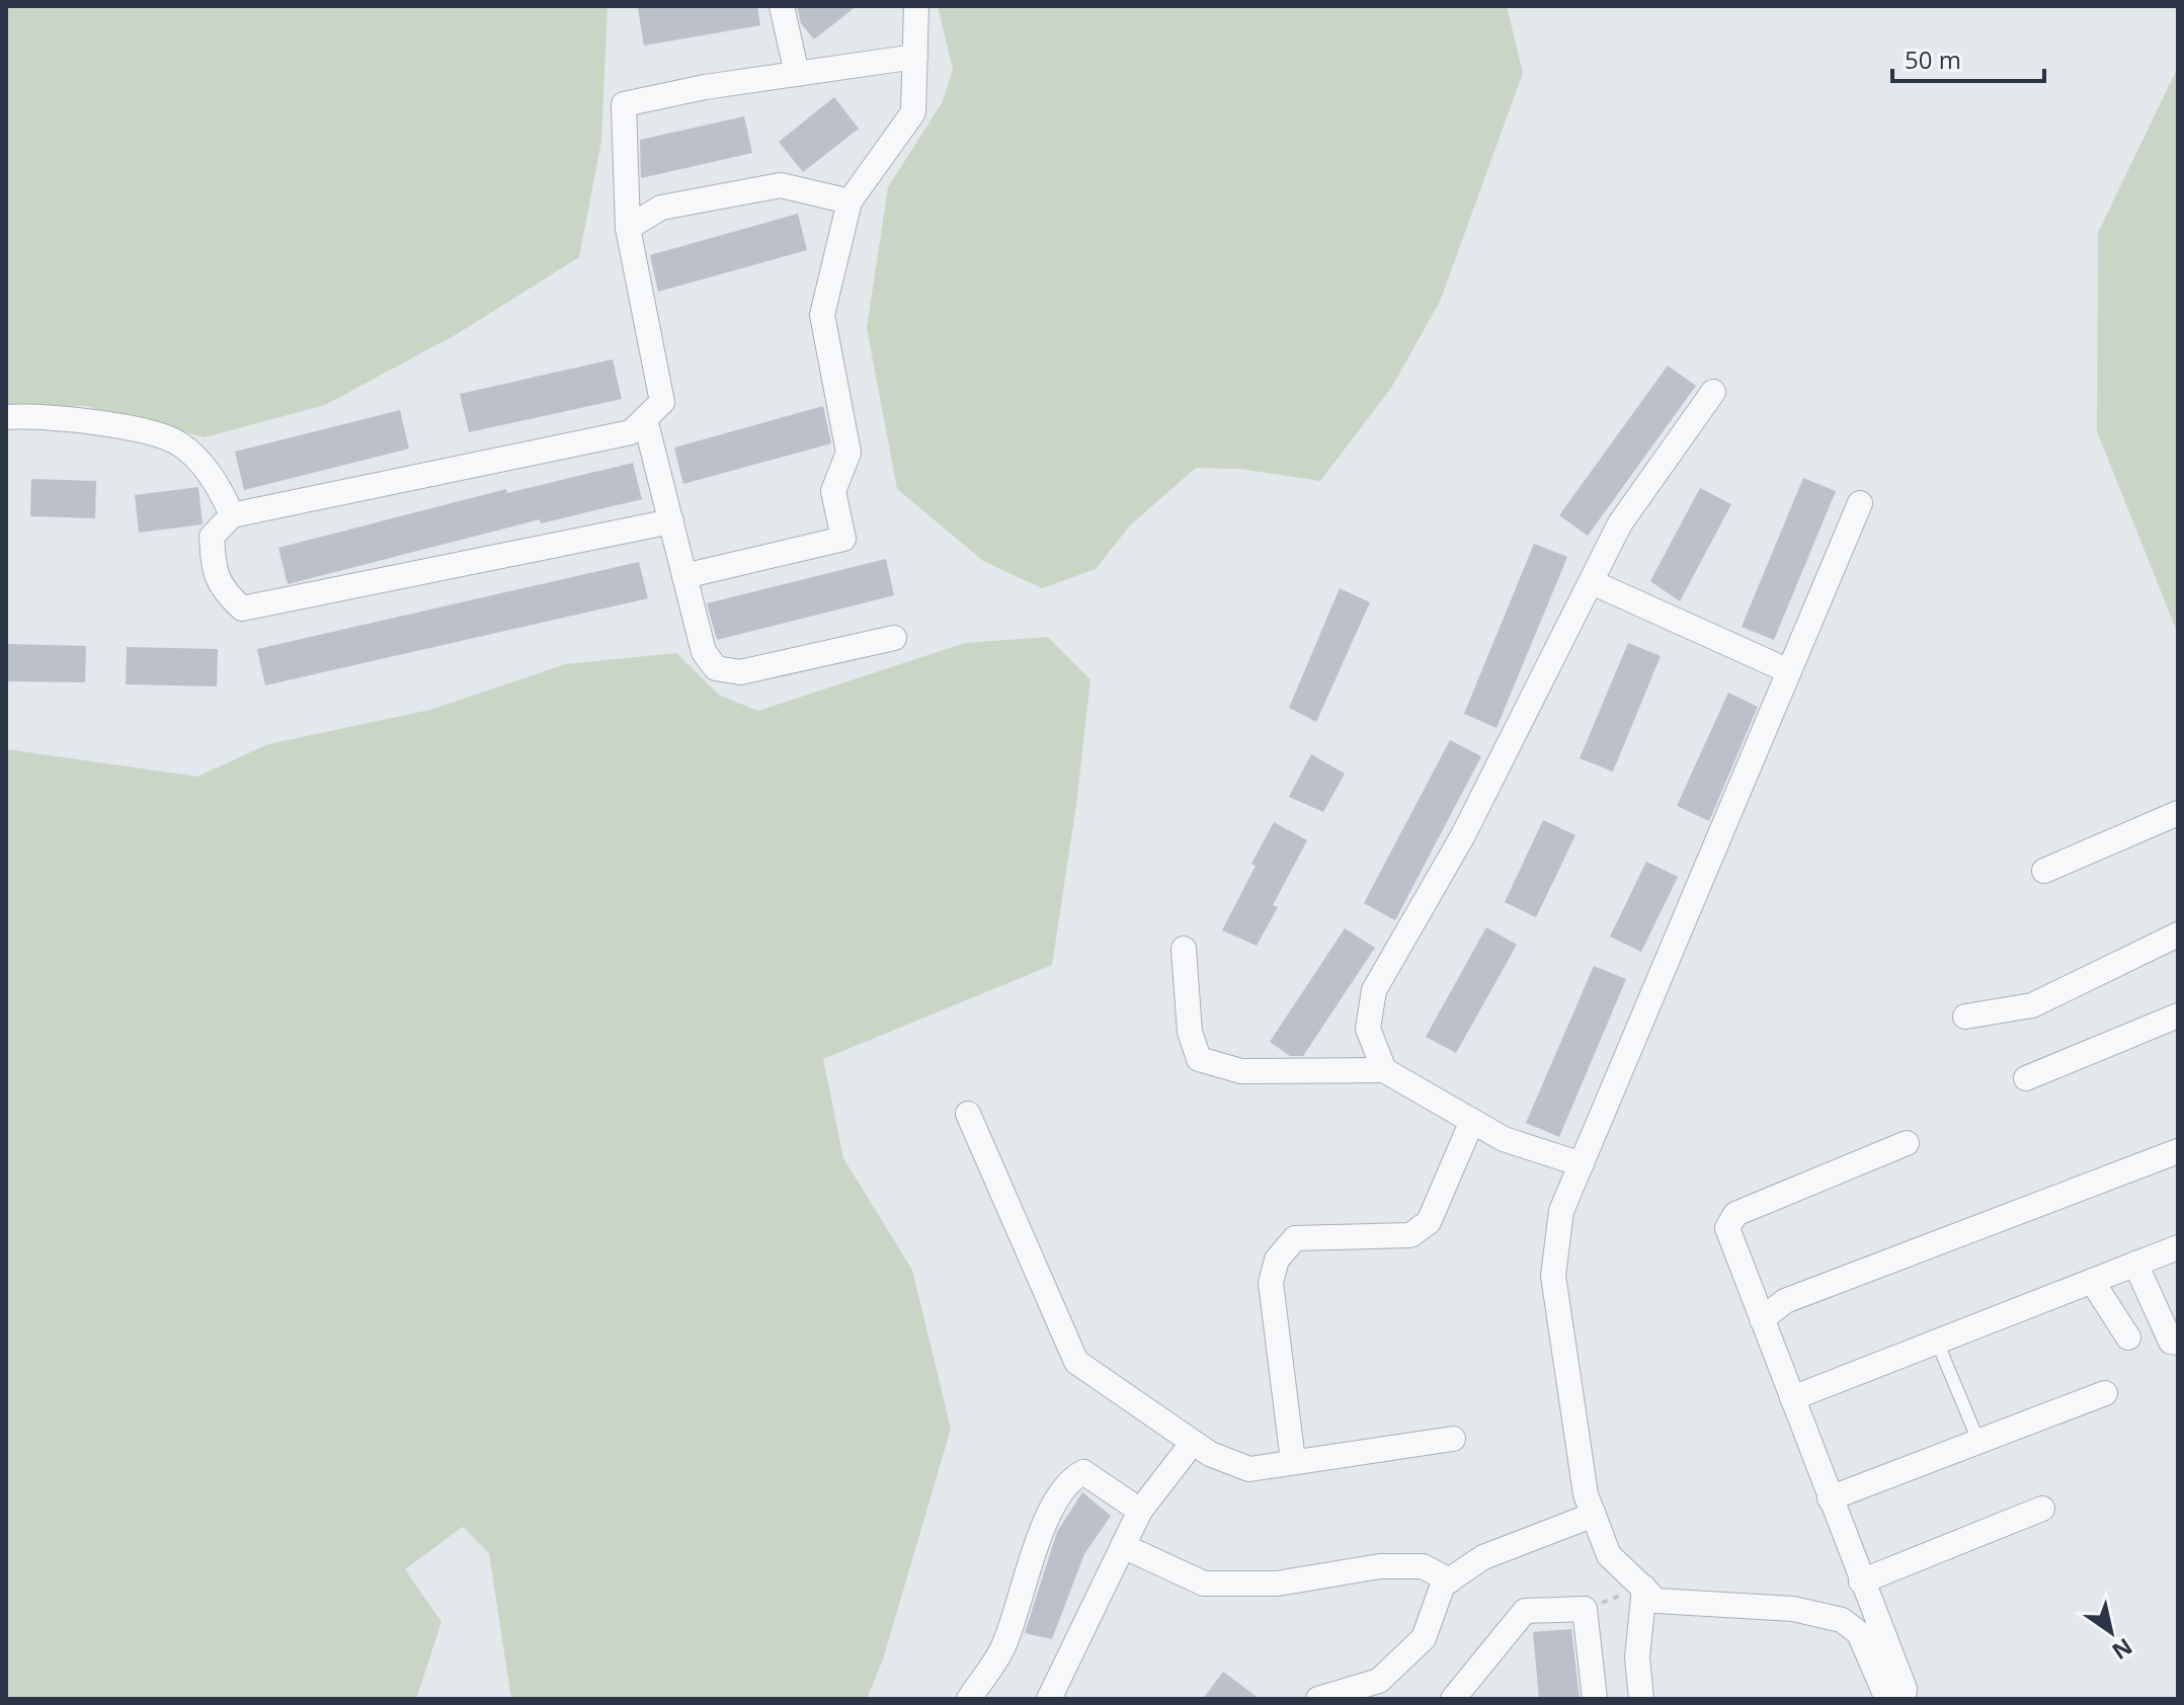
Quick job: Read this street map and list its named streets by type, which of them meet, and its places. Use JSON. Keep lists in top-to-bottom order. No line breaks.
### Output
{"scale_bar":"50 m","north":"bottom right"}
